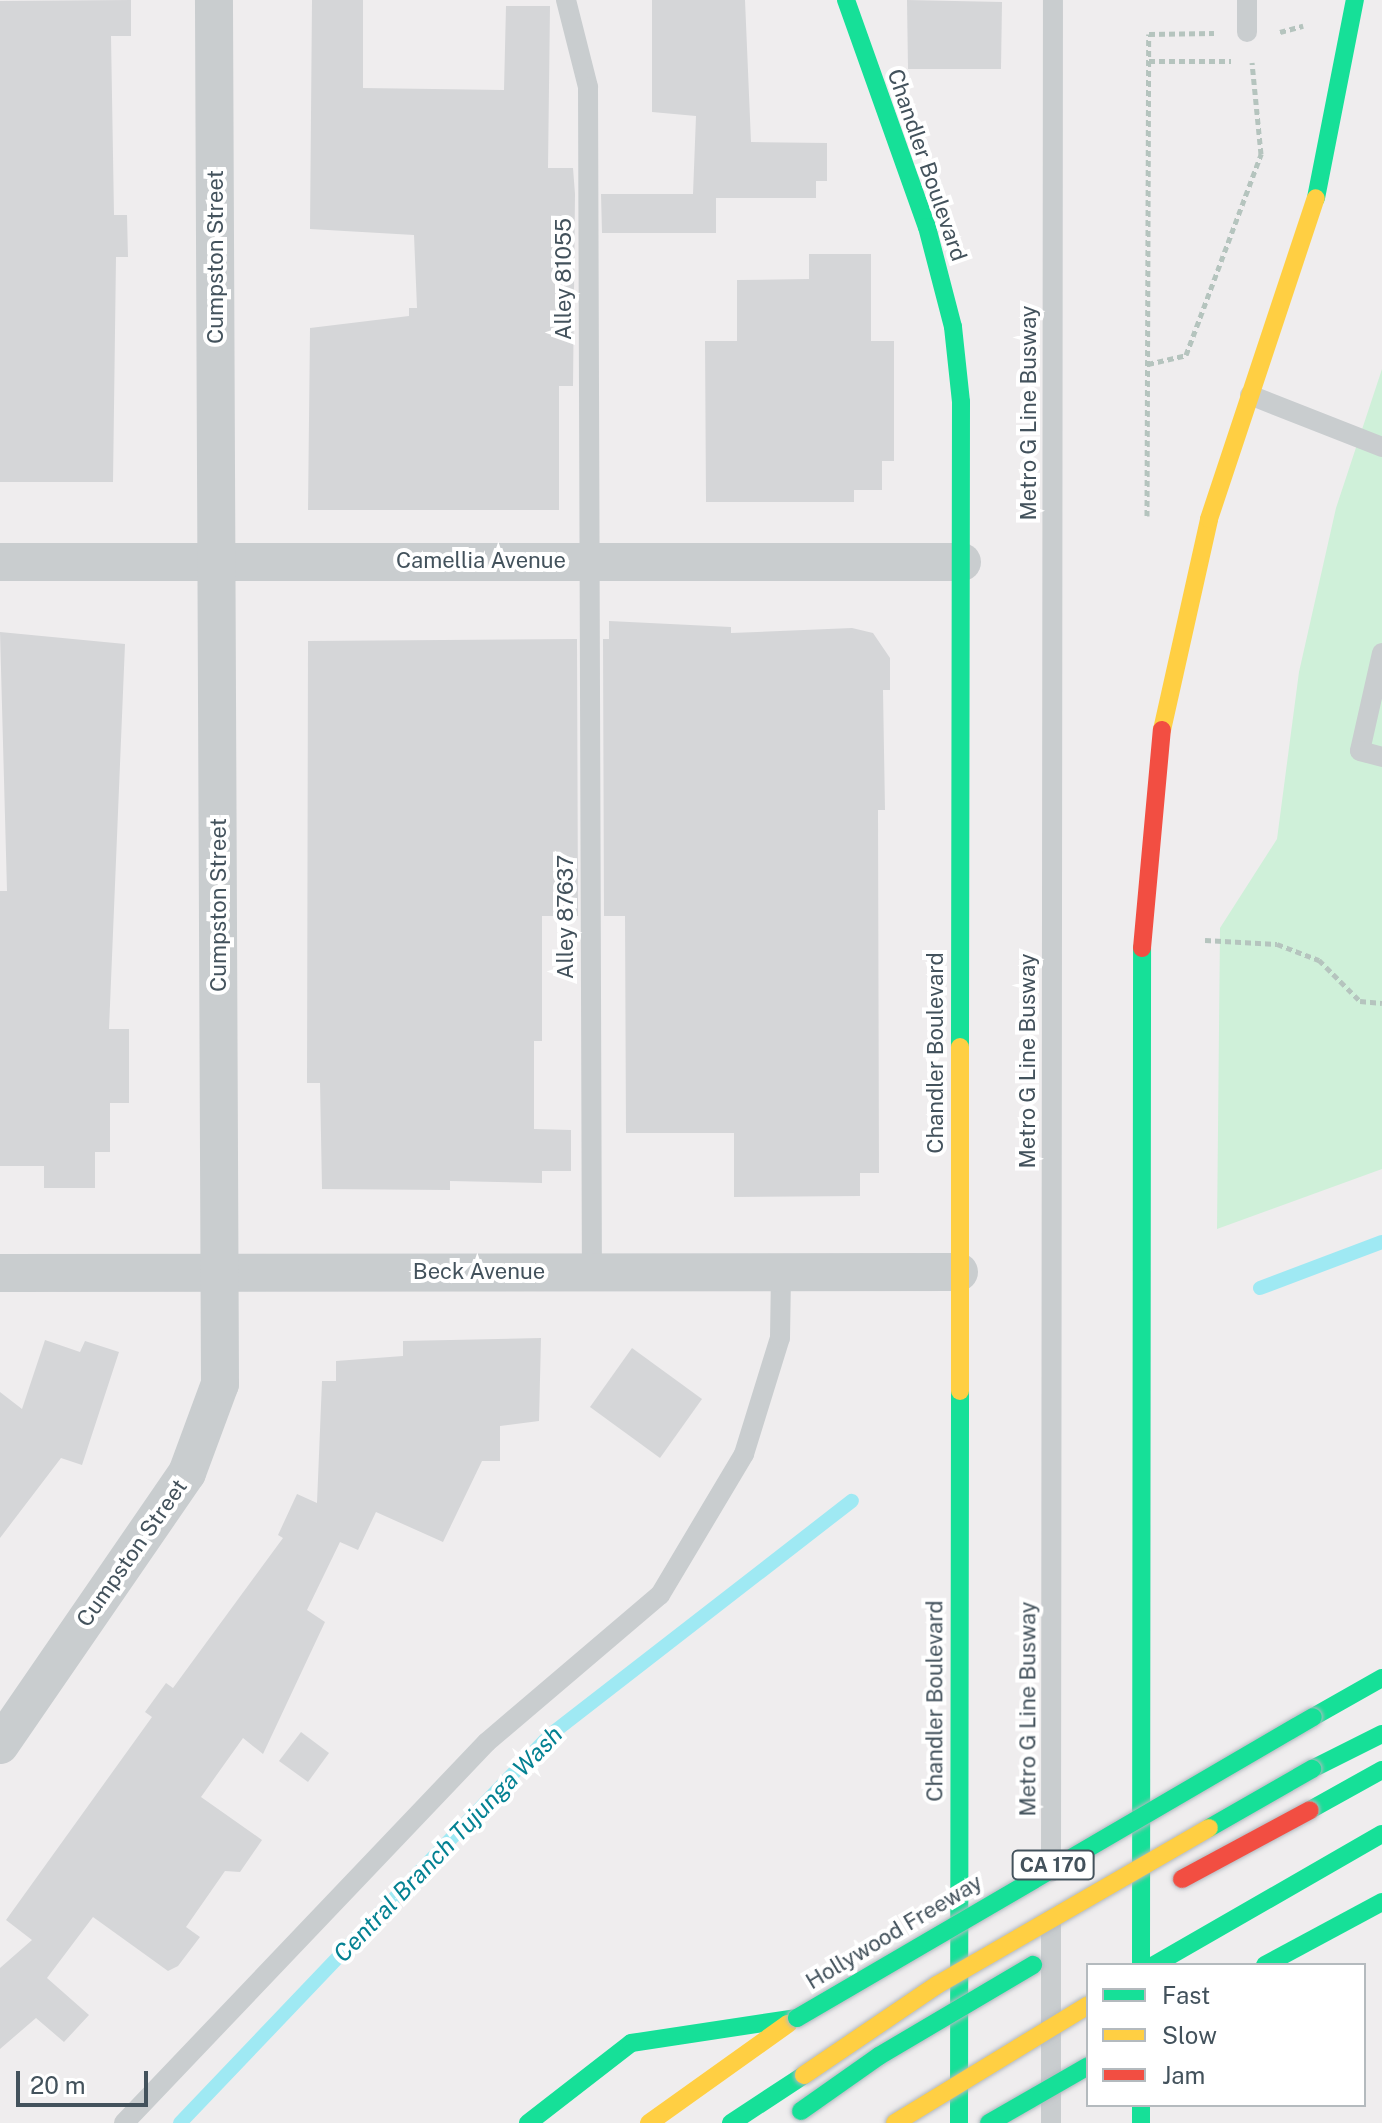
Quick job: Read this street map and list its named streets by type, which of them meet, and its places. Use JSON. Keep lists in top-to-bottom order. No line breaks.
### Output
{"streets":{"main road":["Chandler Boulevard","CA 170","Hollywood Freeway"],"street":["Cumpston Street","Camellia Avenue","Beck Avenue"],"lane":["Alley 81055","Metro G Line Busway","Alley 87637"]},"crossings":[["Chandler Boulevard","Camellia Avenue"],["Chandler Boulevard","Beck Avenue"],["Cumpston Street","Camellia Avenue"],["Cumpston Street","Beck Avenue"],["Alley 81055","Camellia Avenue"],["Alley 81055","Alley 87637"],["Camellia Avenue","Alley 87637"],["Alley 87637","Beck Avenue"]],"water":["Central Branch Tujunga Wash"],"legend":["Fast","Slow","Jam"],"scale_bar":"20 m"}
